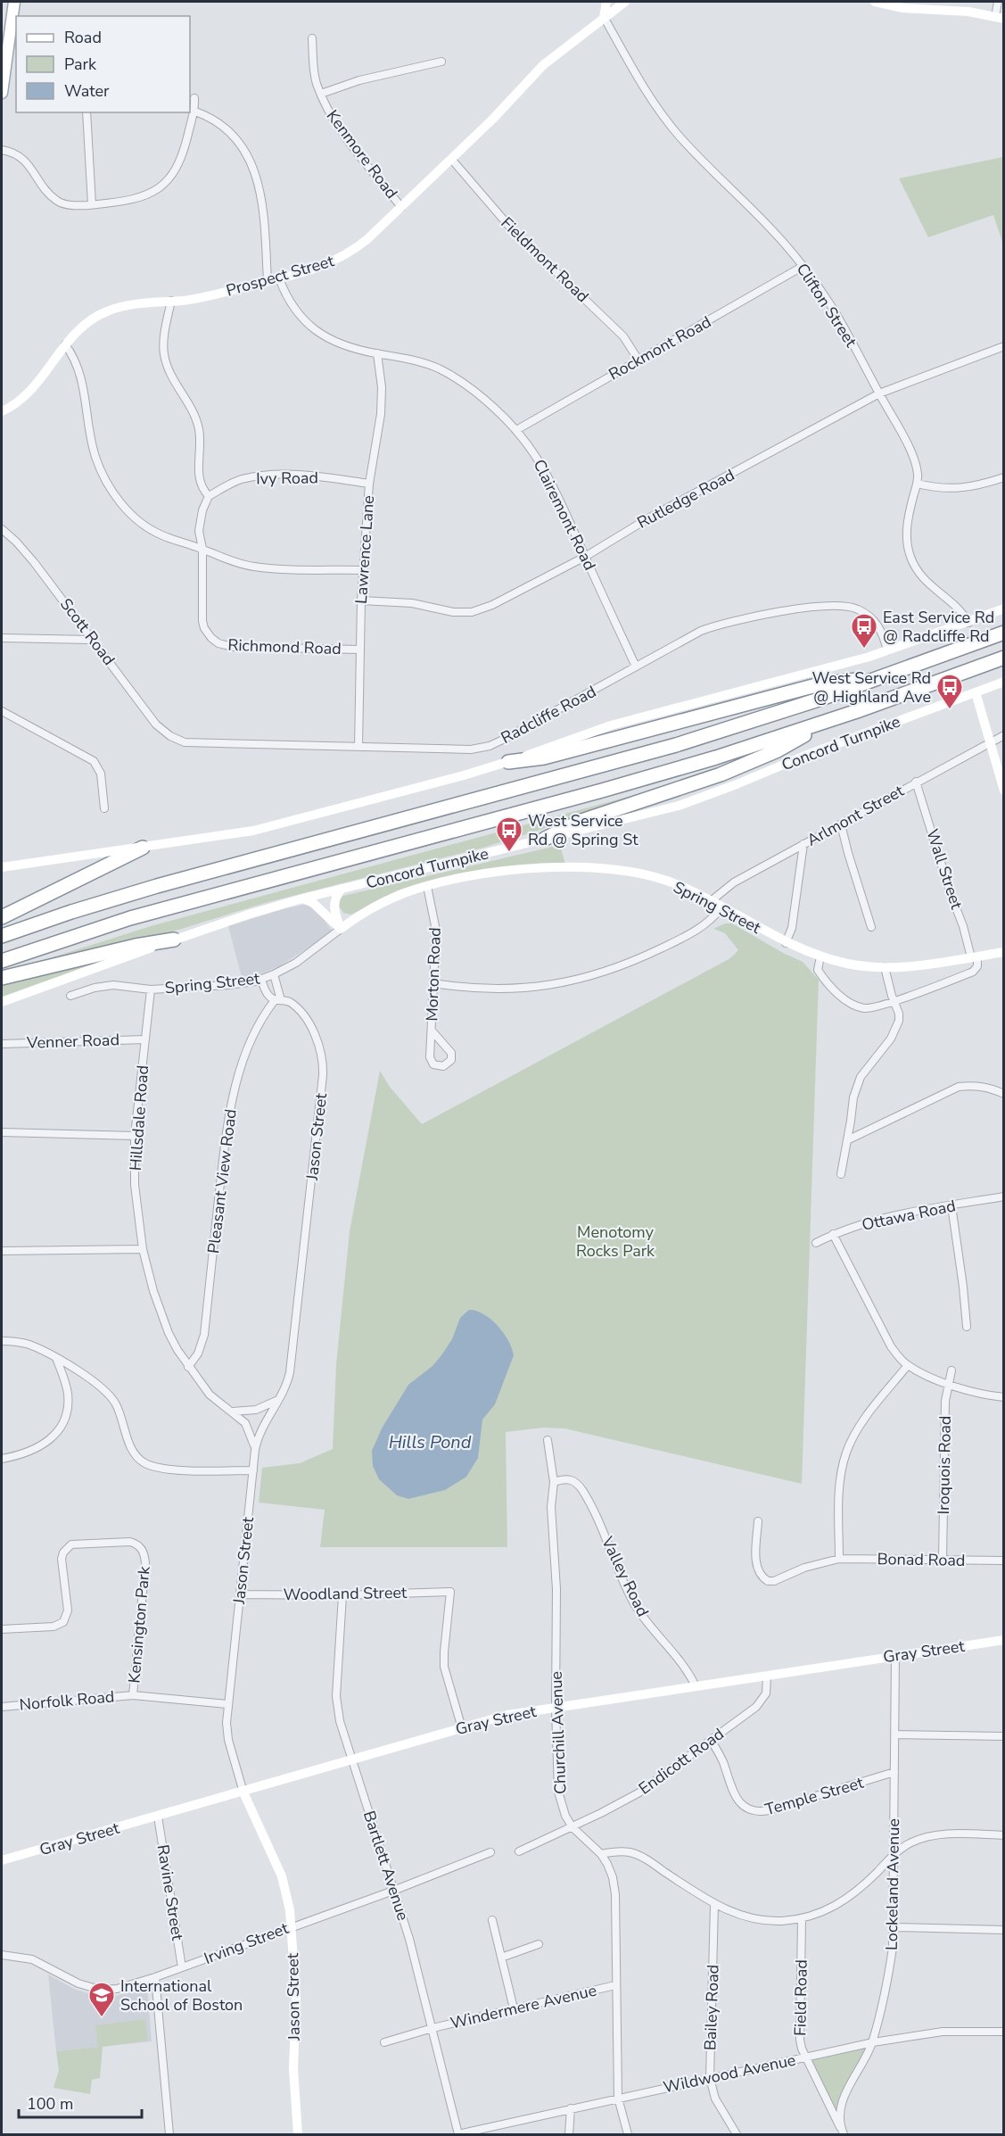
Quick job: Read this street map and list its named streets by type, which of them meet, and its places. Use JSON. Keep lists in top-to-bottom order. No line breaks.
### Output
{"streets":{"highway":["Concord Turnpike"],"street":["Kenmore Road","Fieldmont Road","Prospect Street","Clifton Street","Rockmont Road","Ivy Road","Rutledge Road","Clairemont Road","Lawrence Lane","Scott Road","Richmond Road","Radcliffe Road","Arlmont Street","Wall Street","Spring Street","Morton Road","Venner Road","Hillsdale Road","Jason Street","Pleasant View Road","Ottawa Road","Iroquois Road","Bonad Road","Valley Road","Woodland Street","Kensington Park","Gray Street","Norfolk Road","Churchill Avenue","Endicott Road","Temple Street","Bartlett Avenue","Lockeland Avenue","Ravine Street","Irving Street","Field Road","Windermere Avenue","Bailey Road","Wildwood Avenue"]},"crossings":[["Kenmore Road","Prospect Street"],["Fieldmont Road","Prospect Street"],["Fieldmont Road","Rockmont Road"],["Prospect Street","Clifton Street"],["Prospect Street","Clairemont Road"],["Clifton Street","Rockmont Road"],["Clifton Street","Rutledge Road"],["Rockmont Road","Clairemont Road"],["Ivy Road","Lawrence Lane"],["Ivy Road","Richmond Road"],["Rutledge Road","Clairemont Road"],["Rutledge Road","Lawrence Lane"],["Clairemont Road","Lawrence Lane"],["Clairemont Road","Radcliffe Road"],["Lawrence Lane","Richmond Road"],["Lawrence Lane","Radcliffe Road"],["Scott Road","Radcliffe Road"],["Arlmont Street","Wall Street"],["Arlmont Street","Spring Street"],["Wall Street","Spring Street"],["Spring Street","Morton Road"],["Spring Street","Hillsdale Road"],["Spring Street","Jason Street"],["Venner Road","Hillsdale Road"],["Hillsdale Road","Jason Street"],["Hillsdale Road","Pleasant View Road"],["Jason Street","Pleasant View Road"],["Jason Street","Woodland Street"],["Jason Street","Gray Street"],["Jason Street","Norfolk Road"],["Jason Street","Irving Street"],["Iroquois Road","Bonad Road"],["Valley Road","Gray Street"],["Valley Road","Churchill Avenue"],["Woodland Street","Gray Street"],["Woodland Street","Bartlett Avenue"],["Kensington Park","Norfolk Road"],["Gray Street","Churchill Avenue"],["Gray Street","Endicott Road"],["Gray Street","Bartlett Avenue"],["Gray Street","Lockeland Avenue"],["Gray Street","Ravine Street"],["Churchill Avenue","Endicott Road"],["Churchill Avenue","Windermere Avenue"],["Churchill Avenue","Wildwood Avenue"],["Endicott Road","Temple Street"],["Temple Street","Lockeland Avenue"],["Bartlett Avenue","Irving Street"],["Bartlett Avenue","Windermere Avenue"],["Bartlett Avenue","Wildwood Avenue"],["Lockeland Avenue","Field Road"],["Lockeland Avenue","Wildwood Avenue"],["Ravine Street","Irving Street"],["Field Road","Wildwood Avenue"],["Bailey Road","Wildwood Avenue"]],"water":["Hills Pond"],"parks":["Menotomy Rocks Park"],"places":{"bus stop":["East Service Rd @ Radcliffe Rd","West Service Rd @ Highland Ave","West Service Rd @ Spring St"],"school or university":["International School of Boston"]},"legend":["Road","Park","Water"],"scale_bar":"100 m"}
